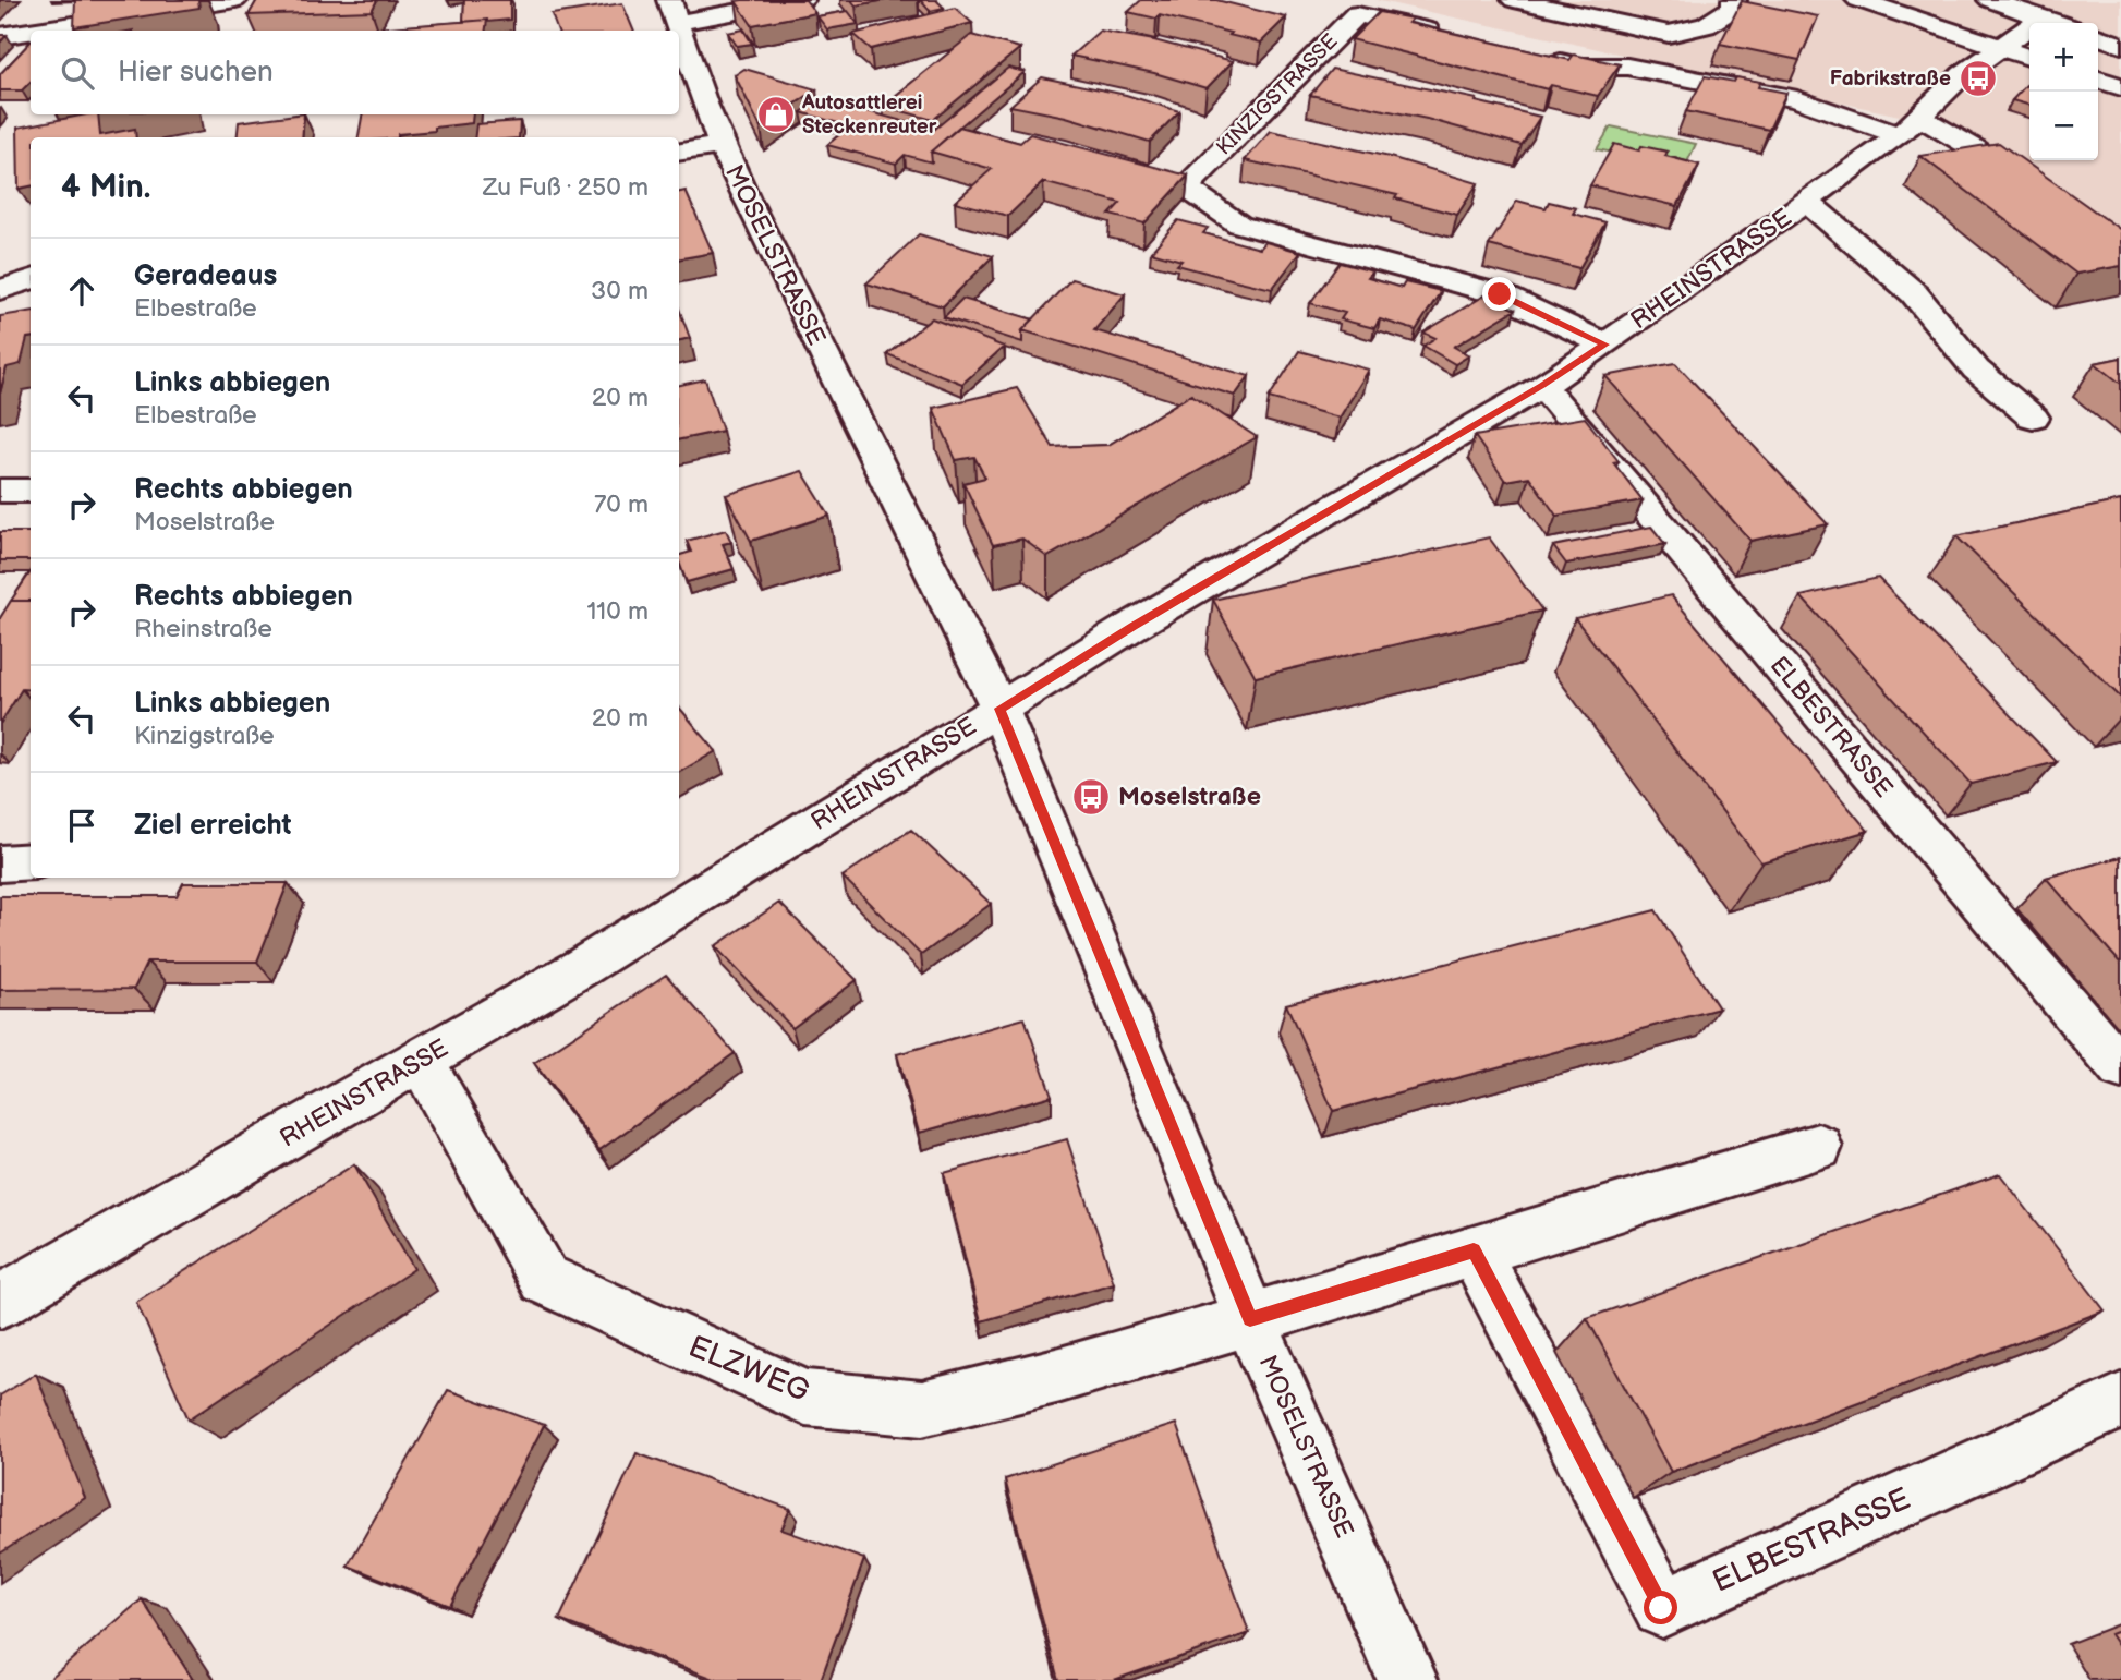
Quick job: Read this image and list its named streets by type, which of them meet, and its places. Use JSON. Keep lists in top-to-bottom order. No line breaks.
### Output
{"streets":{"street":["KINZIGSTRASSE","MOSELSTRASSE","RHEINSTRASSE","ELBESTRASSE","ELZWEG"]},"crossings":[["KINZIGSTRASSE","RHEINSTRASSE"],["MOSELSTRASSE","RHEINSTRASSE"],["MOSELSTRASSE","ELZWEG"],["RHEINSTRASSE","ELBESTRASSE"],["RHEINSTRASSE","ELZWEG"]],"places":{"bus stop":["Fabrikstraße","Moselstraße"],"shop":["Autosattlerei Steckenreuter"]},"page":{"map_buttons":["+","−"],"search":"Hier suchen","heading":["4 Min.","Zu Fuß · 250 m"],"list":[["Geradeaus","Elbestraße","30 m"],["Links abbiegen","Elbestraße","20 m"],["Rechts abbiegen","Moselstraße","70 m"],["Rechts abbiegen","Rheinstraße","110 m"],["Links abbiegen","Kinzigstraße","20 m"],"Ziel erreicht"]}}
